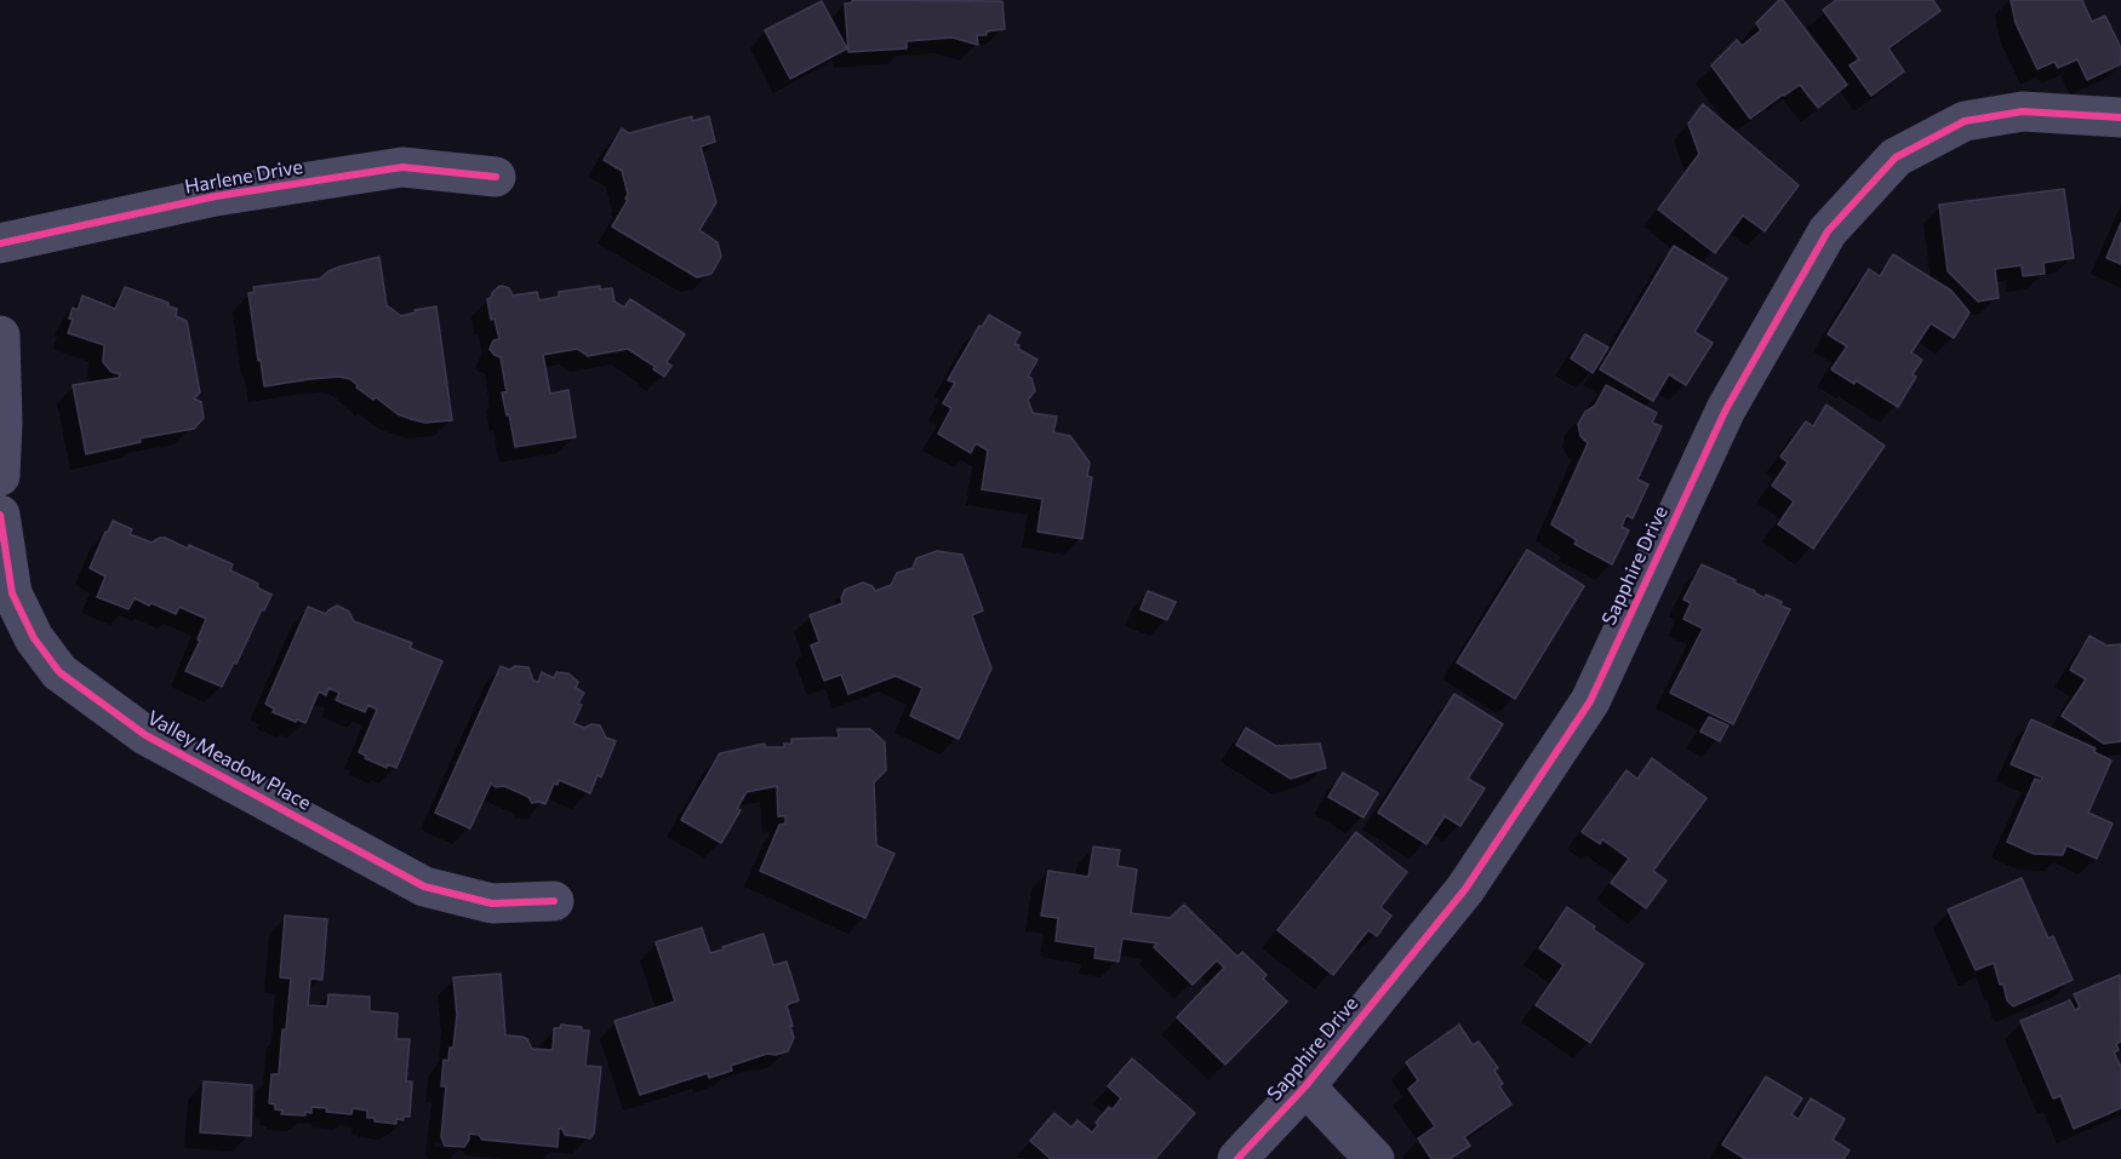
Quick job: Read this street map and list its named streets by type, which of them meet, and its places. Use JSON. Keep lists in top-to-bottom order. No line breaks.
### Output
{"streets":{"street":["Harlene Drive","Sapphire Drive","Valley Meadow Place"]}}
